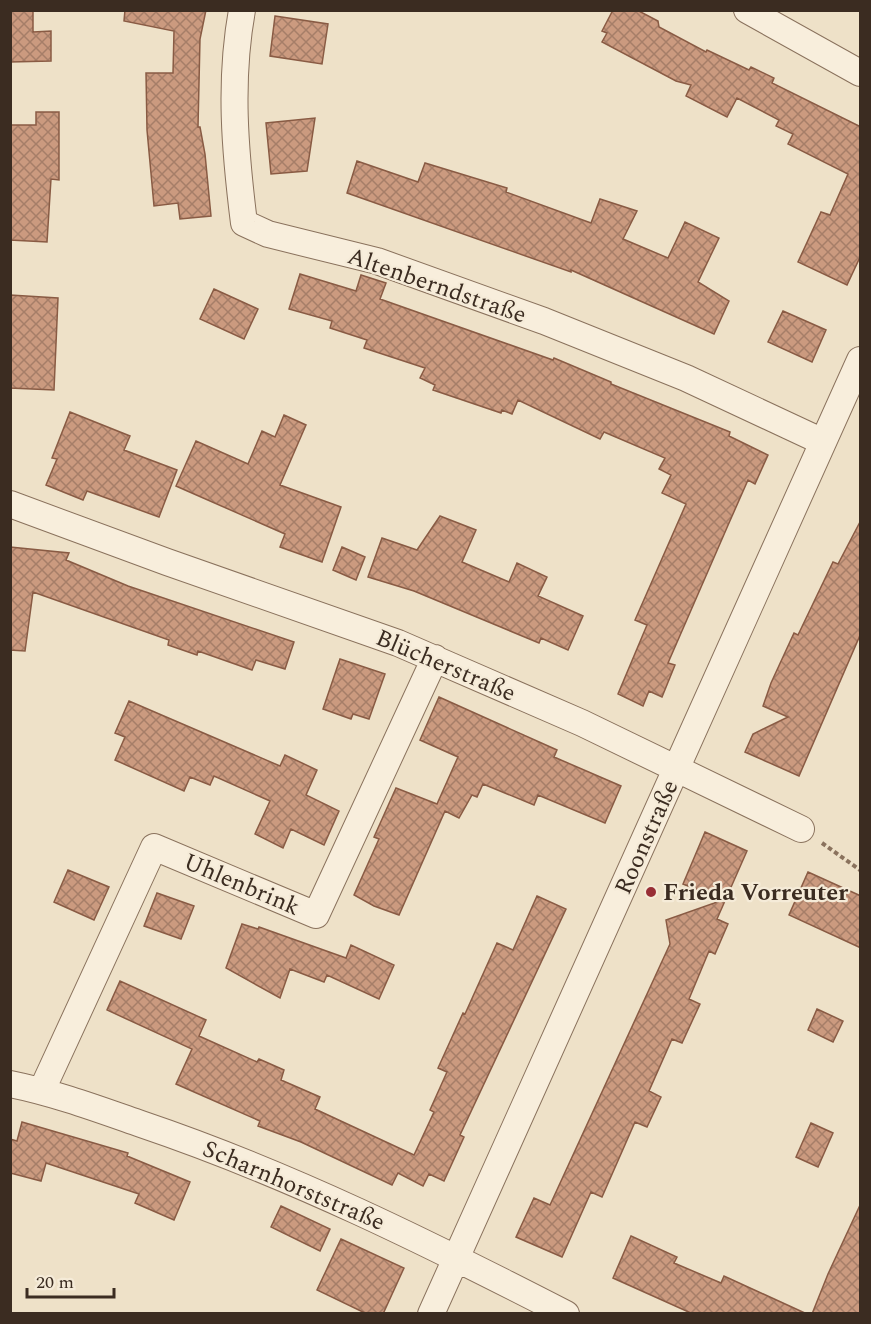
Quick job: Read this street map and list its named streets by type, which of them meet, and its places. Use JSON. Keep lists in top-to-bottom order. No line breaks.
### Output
{"streets":{"street":["Altenberndstraße","Blücherstraße","Roonstraße","Uhlenbrink","Scharnhorststraße"]},"crossings":[["Altenberndstraße","Roonstraße"],["Blücherstraße","Roonstraße"],["Blücherstraße","Uhlenbrink"],["Roonstraße","Scharnhorststraße"],["Uhlenbrink","Scharnhorststraße"]],"places":["Frieda Vorreuter"],"scale_bar":"20 m"}
